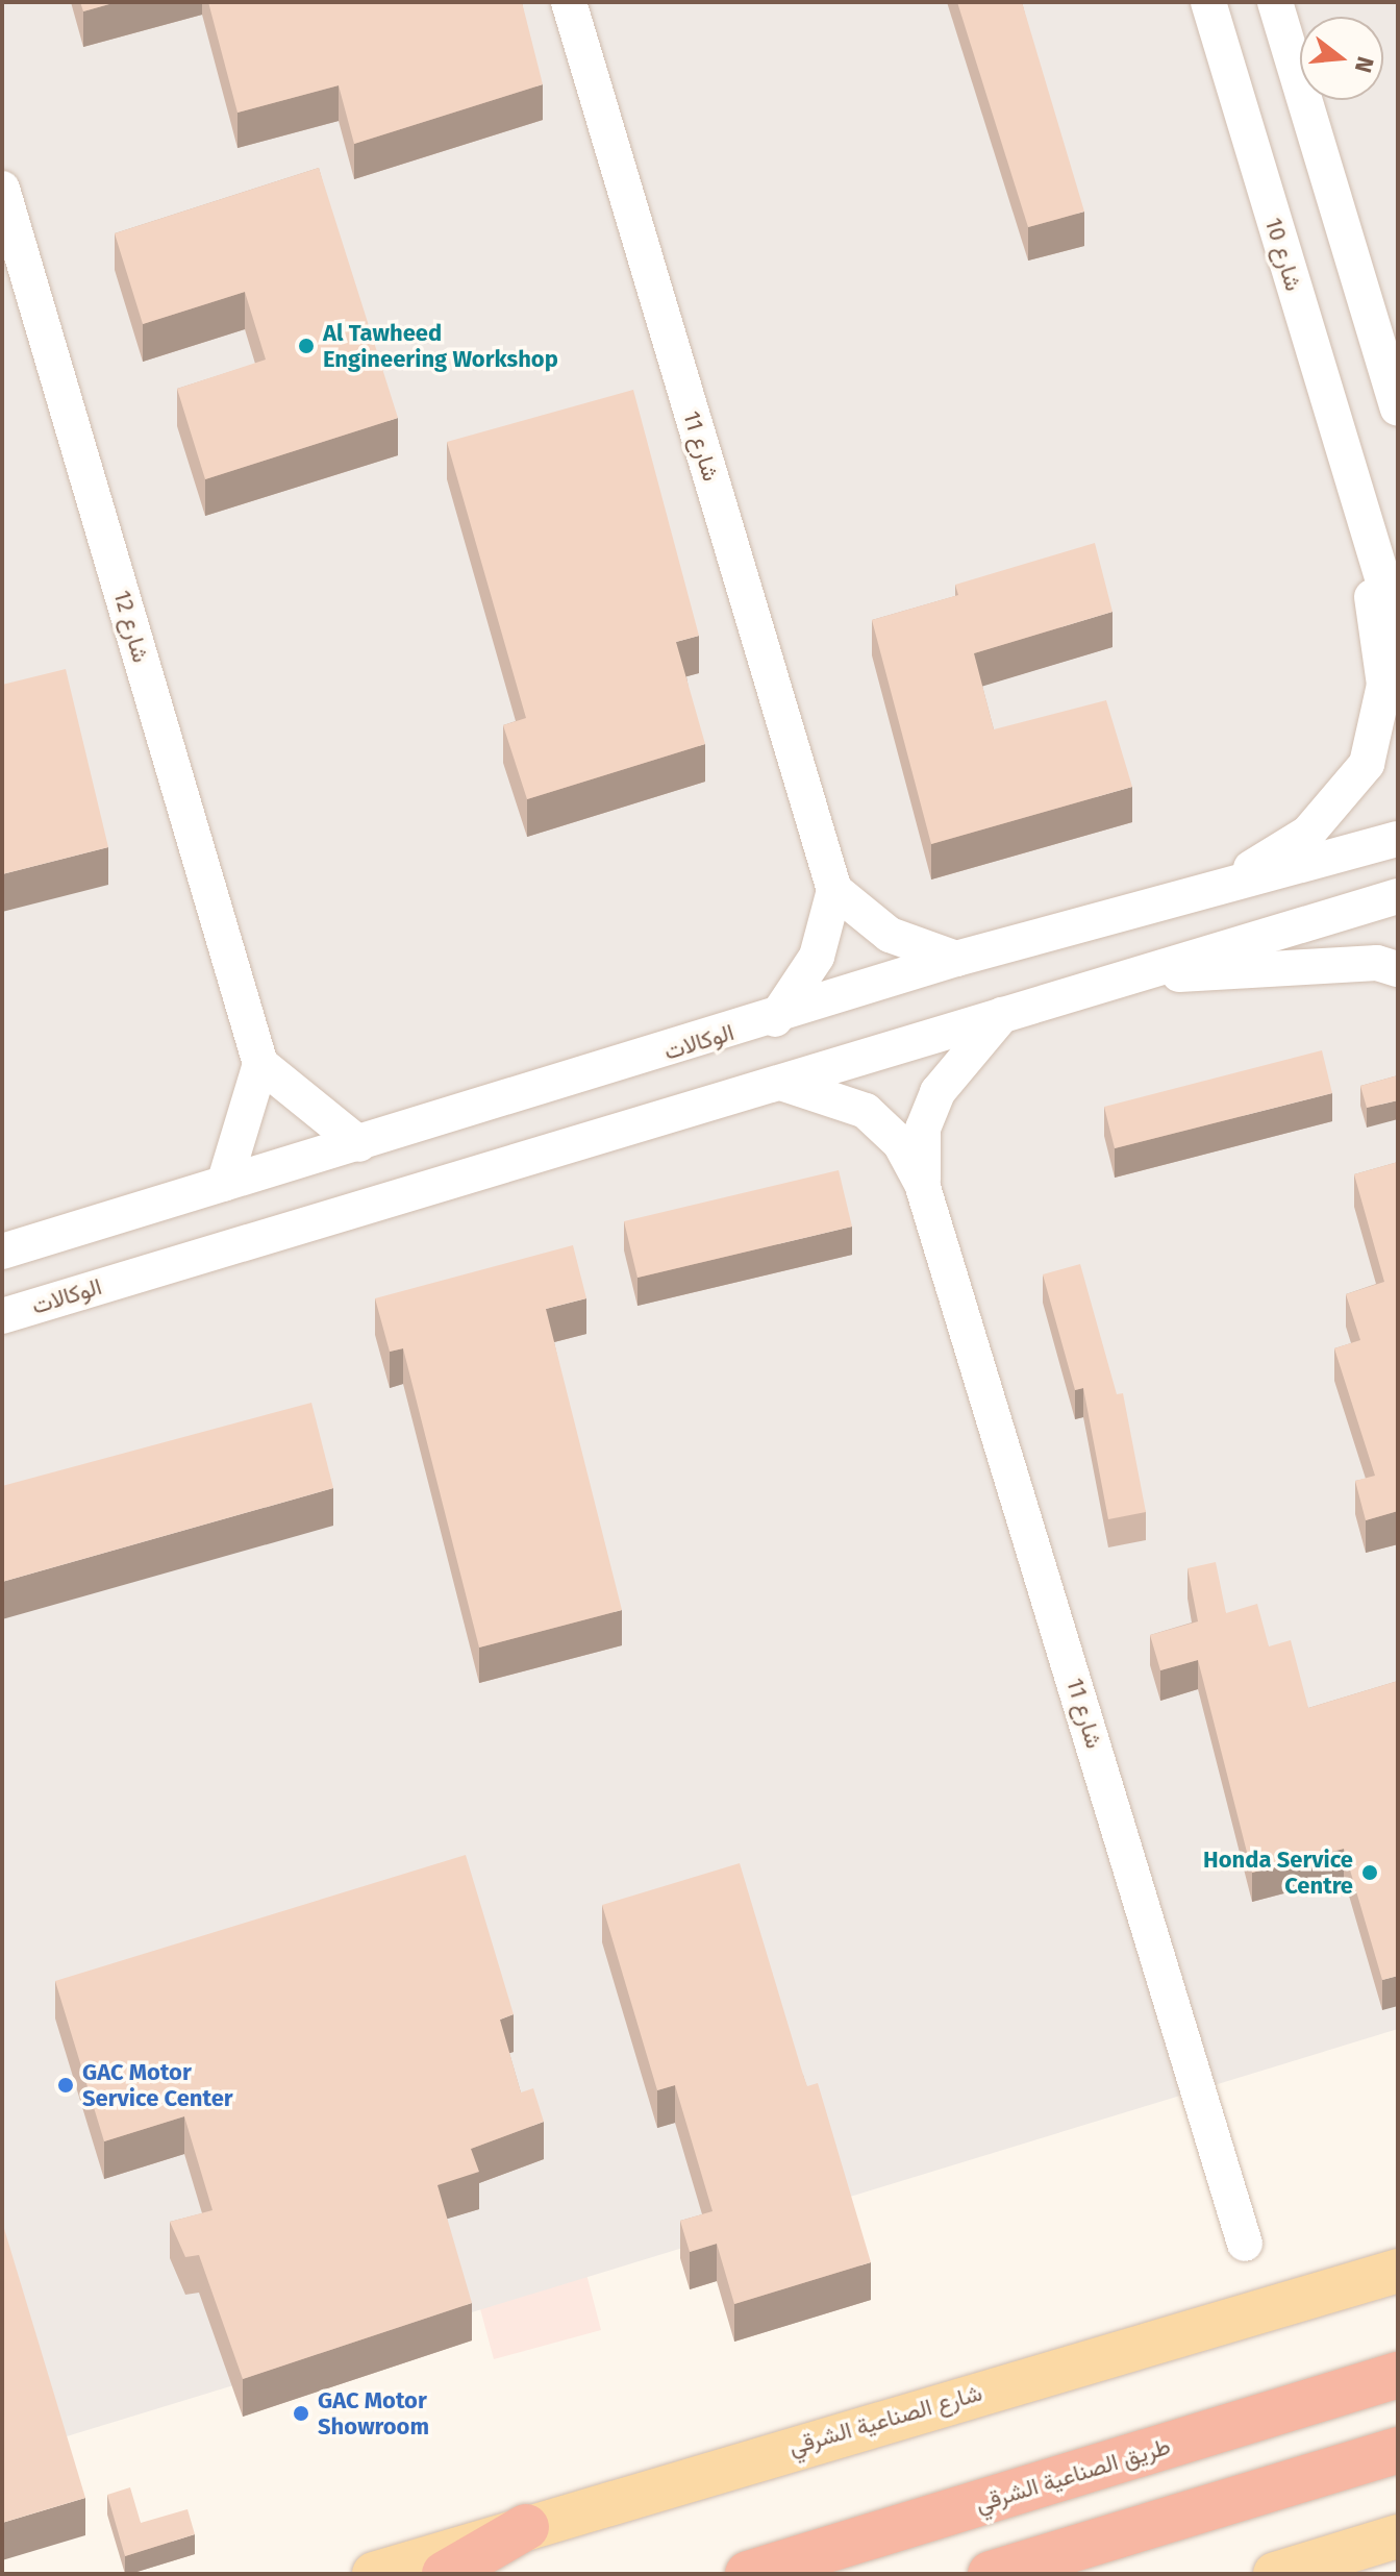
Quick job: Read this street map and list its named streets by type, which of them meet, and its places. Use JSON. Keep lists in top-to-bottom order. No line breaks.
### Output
{"streets":{"highway":["طريق الصناعية الشرقي"],"main road":["شارع الصناعية الشرقي"],"street":["شارع 10","شارع 11","شارع 12","الوكالات"]},"crossings":[["شارع 10","الوكالات"],["شارع 11","الوكالات"]],"places":["Al Tawheed Engineering Workshop","Honda Service Centre","GAC Motor Service Center","GAC Motor Showroom"],"north":"right"}
